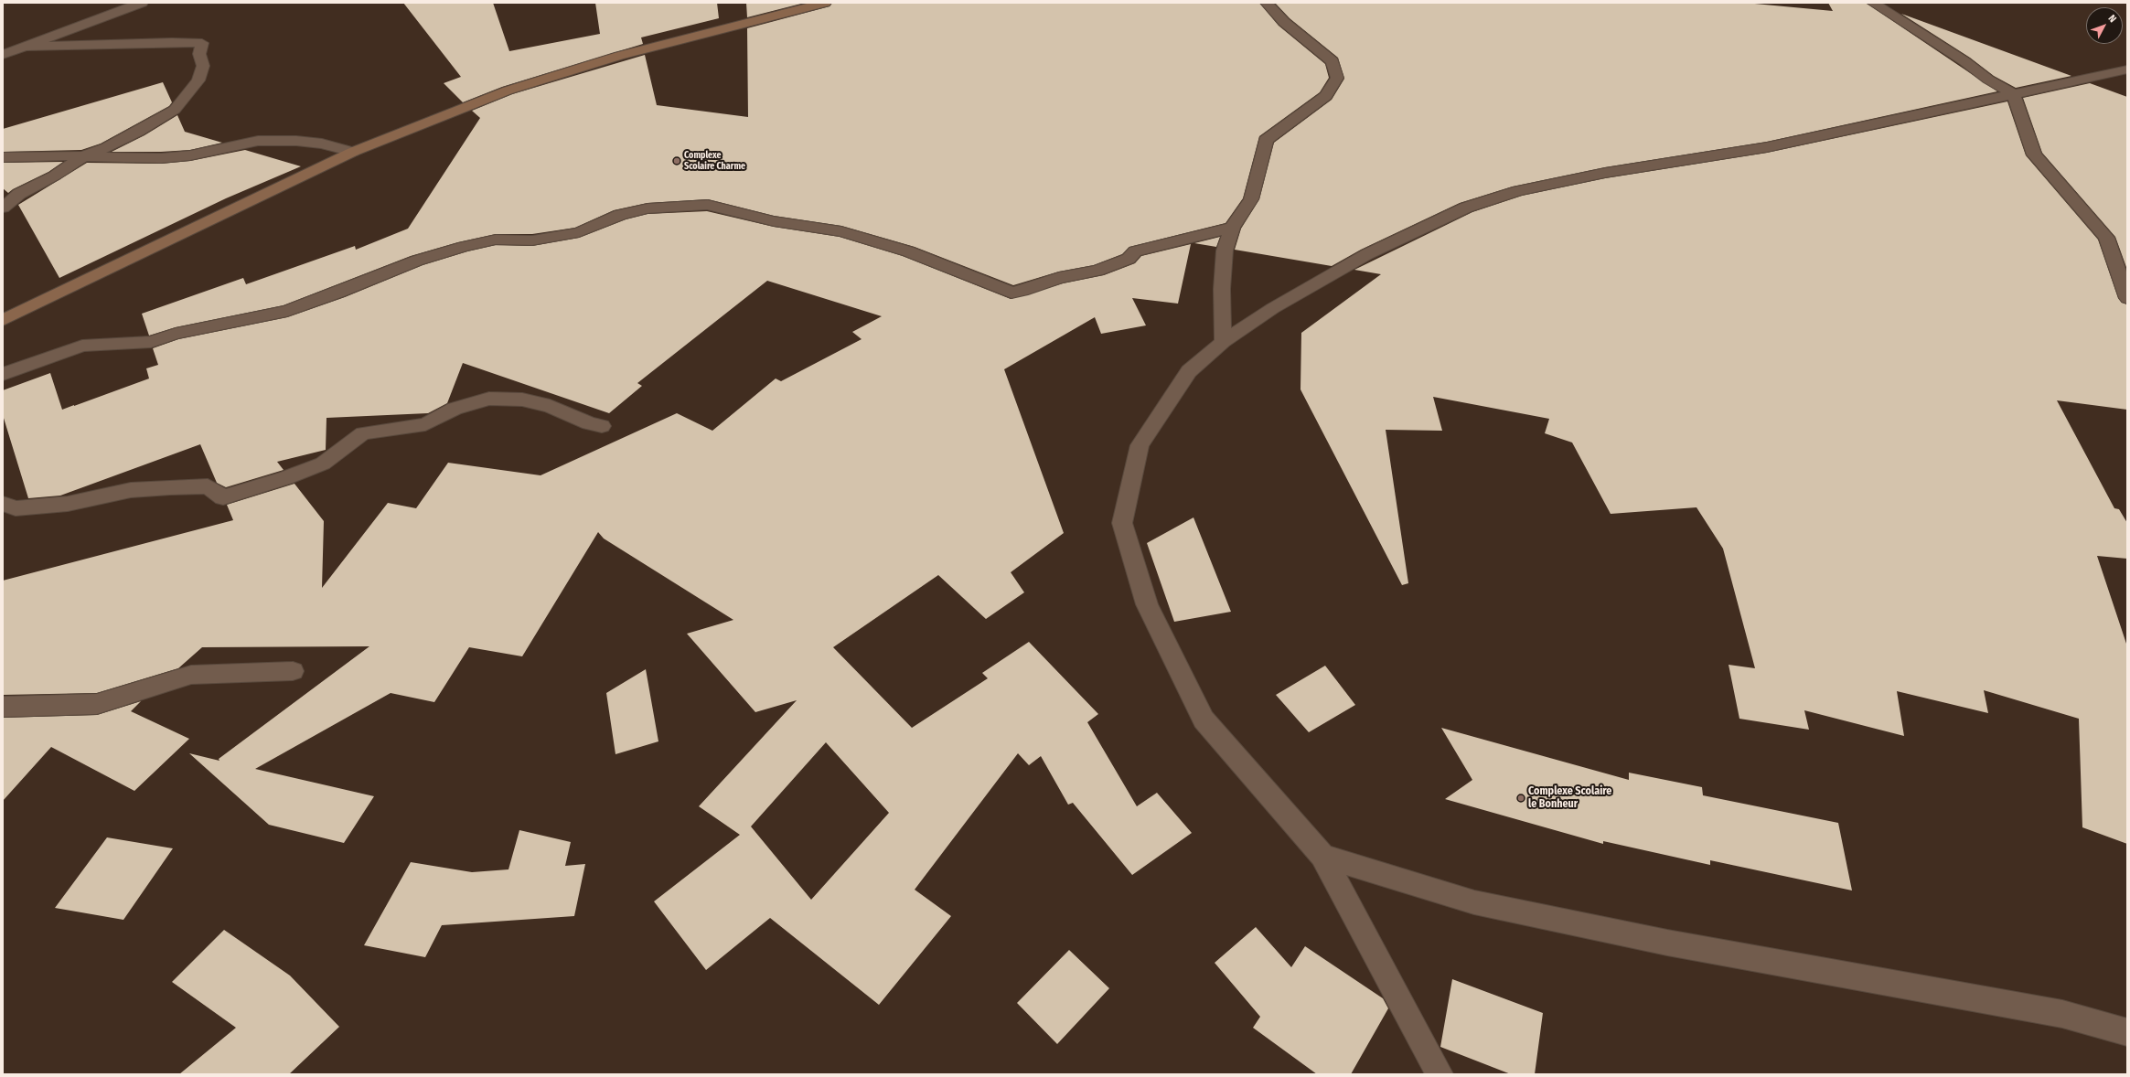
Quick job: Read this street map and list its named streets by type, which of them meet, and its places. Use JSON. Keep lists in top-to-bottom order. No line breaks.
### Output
{"places":["Complexe Scolaire Charme","Complexe Scolaire le Bonheur"],"north":"top right"}
